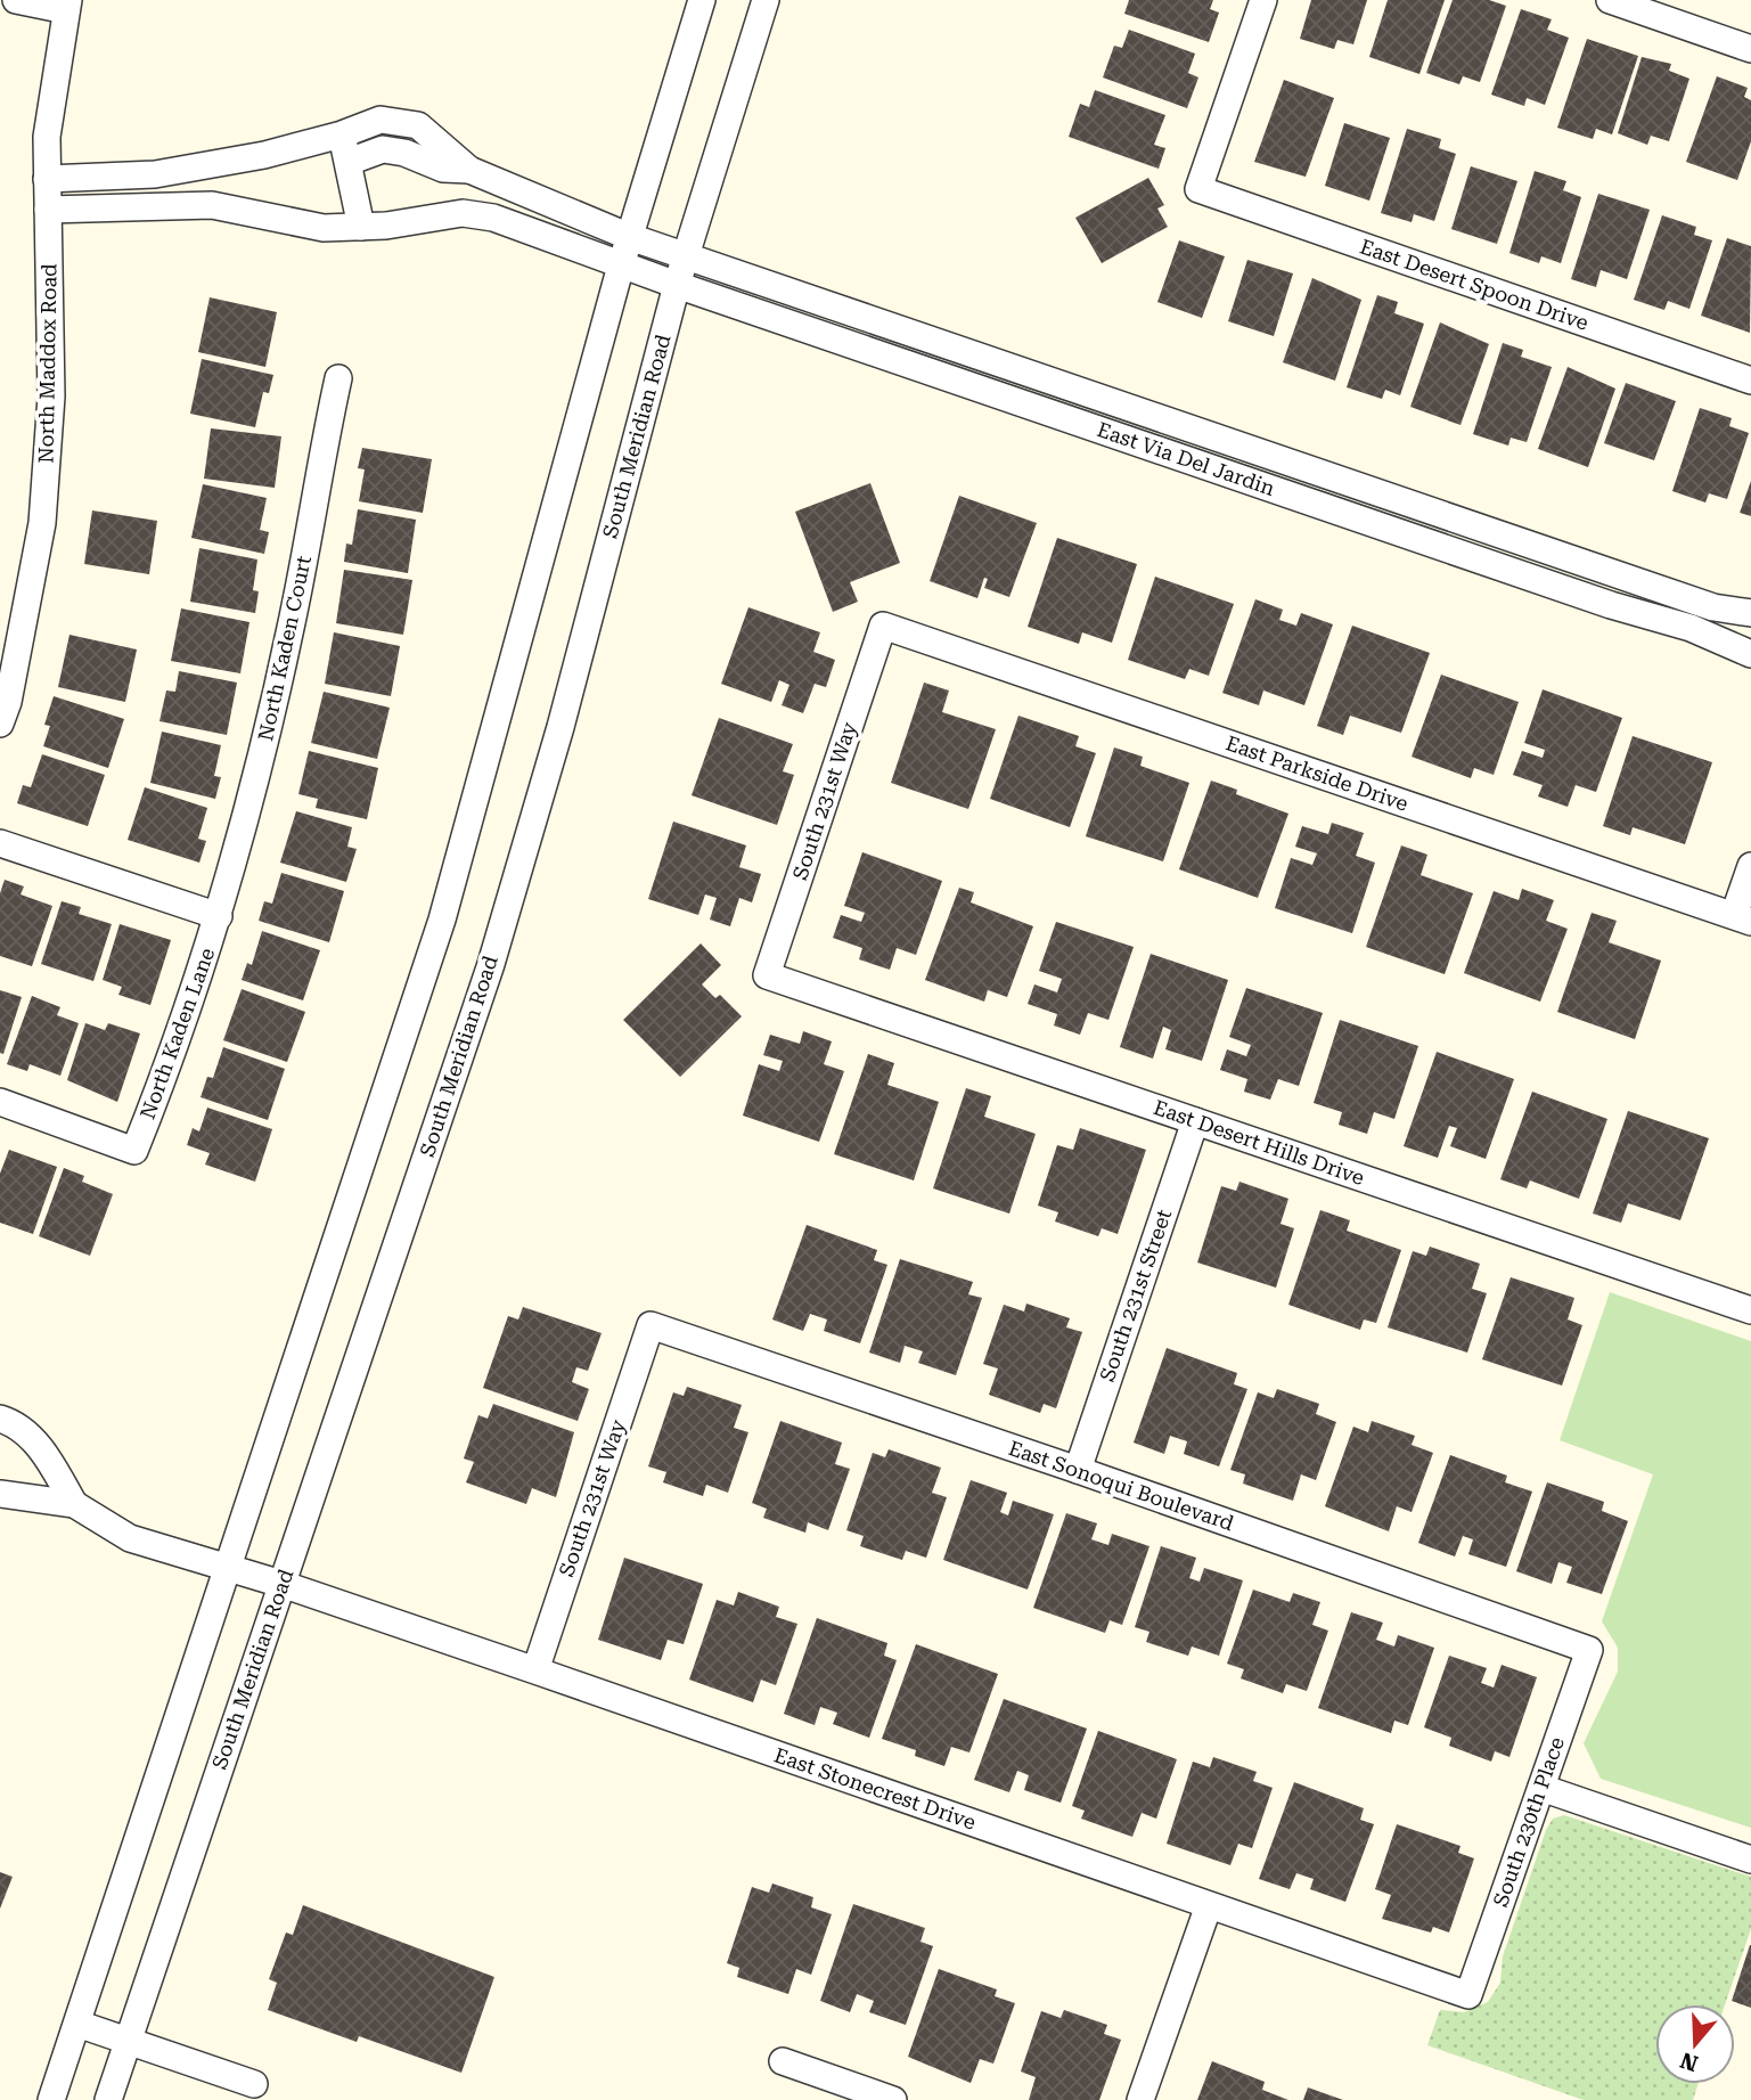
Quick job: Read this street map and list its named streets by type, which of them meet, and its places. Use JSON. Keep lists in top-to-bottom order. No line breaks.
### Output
{"streets":{"street":["East Desert Spoon Drive","North Maddox Road","South Meridian Road","East Via Del Jardin","North Kaden Court","East Parkside Drive","South 231st Way","North Kaden Lane","East Desert Hills Drive","South 231st Street","East Sonoqui Boulevard","East Stonecrest Drive","South 230th Place"]},"crossings":[["North Maddox Road","East Via Del Jardin"],["South Meridian Road","East Via Del Jardin"],["South Meridian Road","East Stonecrest Drive"],["North Kaden Court","North Kaden Lane"],["East Parkside Drive","South 231st Way"],["South 231st Way","East Desert Hills Drive"],["South 231st Way","East Sonoqui Boulevard"],["South 231st Way","East Stonecrest Drive"],["East Desert Hills Drive","South 231st Street"],["South 231st Street","East Sonoqui Boulevard"],["East Sonoqui Boulevard","South 230th Place"],["East Stonecrest Drive","South 230th Place"]],"north":"bottom"}
